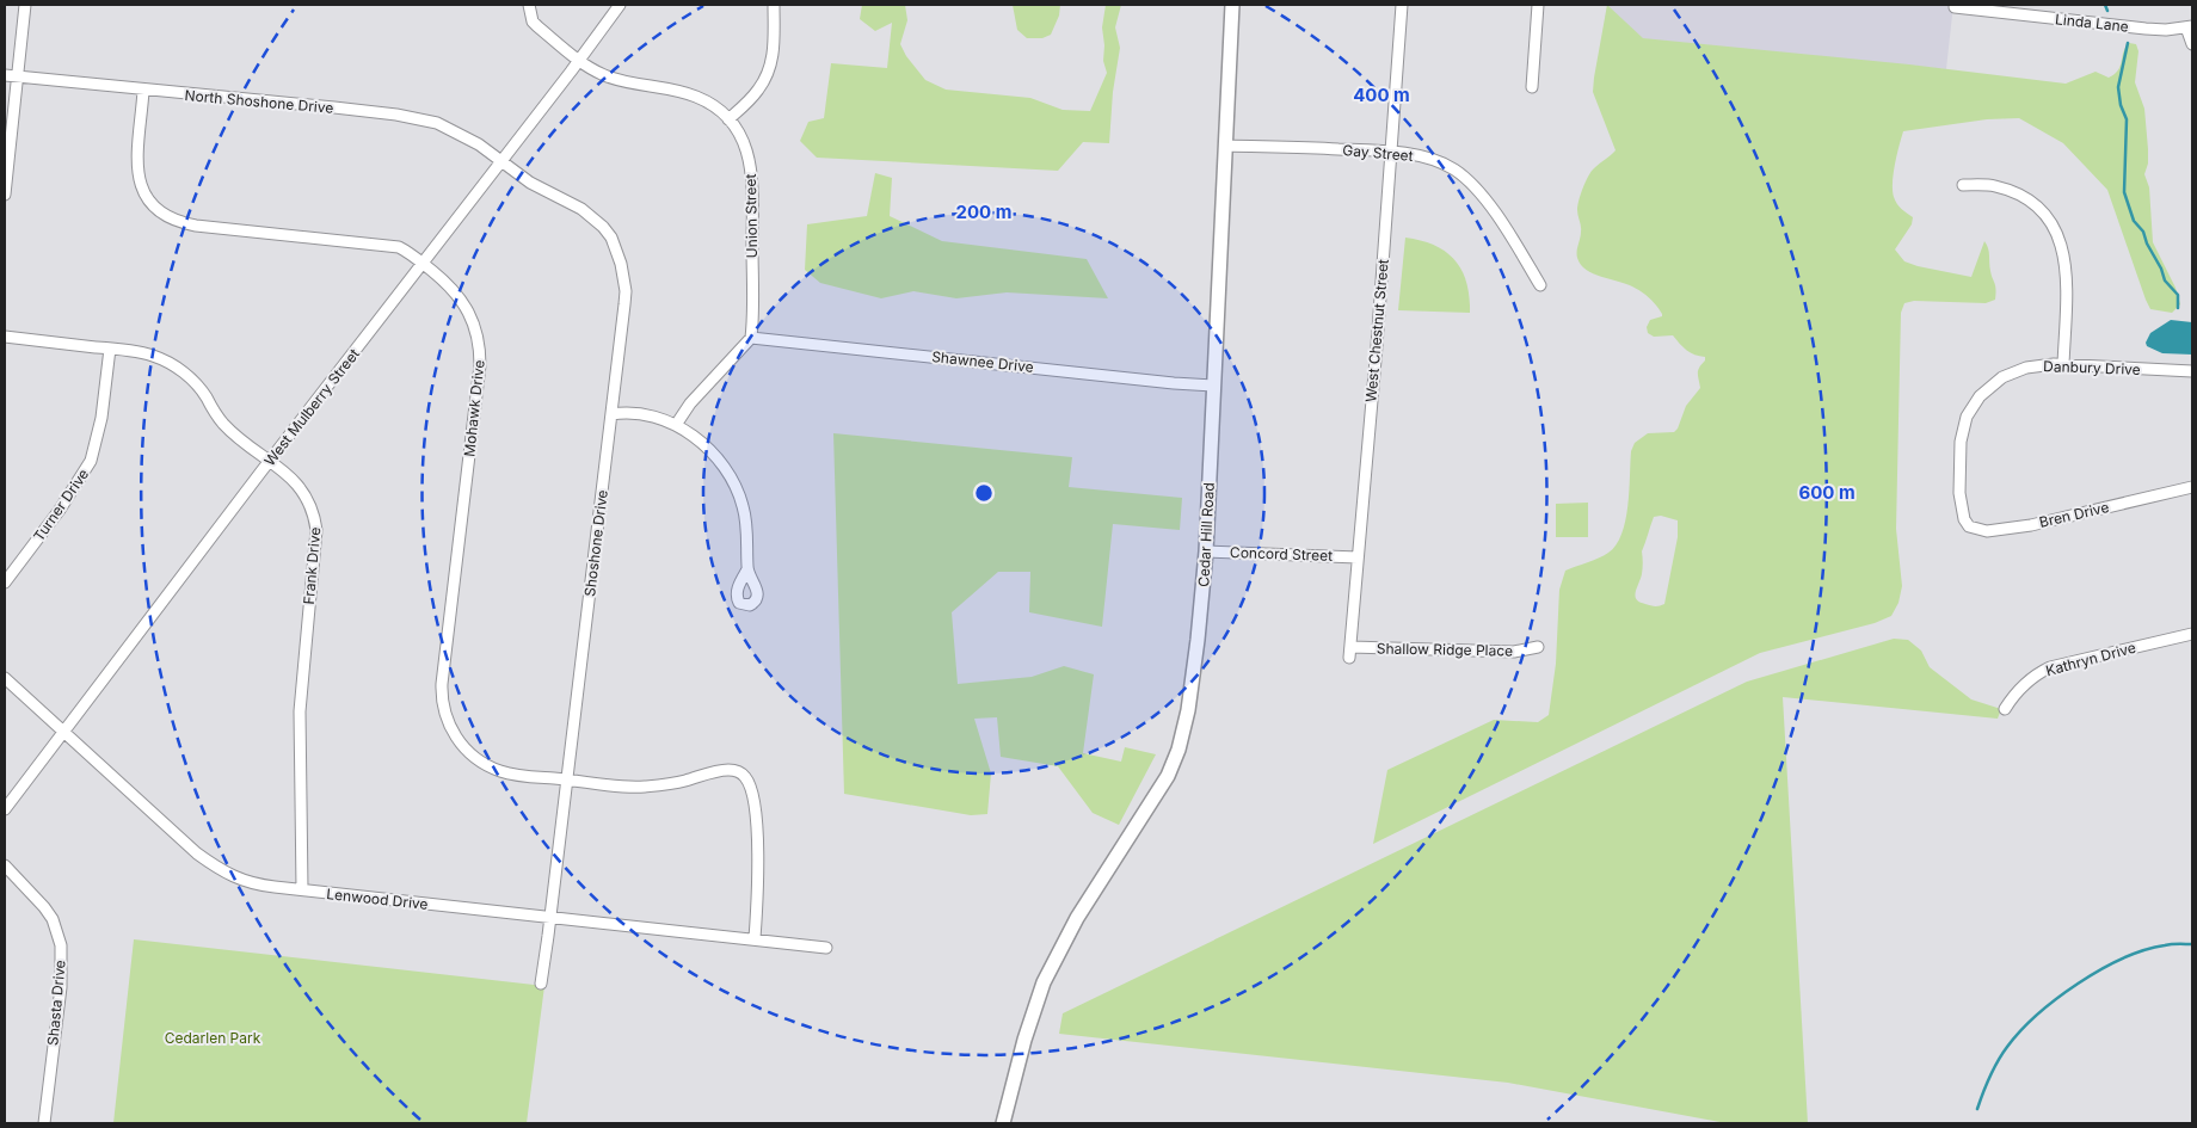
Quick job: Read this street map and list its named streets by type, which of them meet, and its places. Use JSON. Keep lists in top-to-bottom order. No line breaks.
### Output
{"streets":{"main road":["Cedar Hill Road"],"street":["Linda Lane","North Shoshone Drive","Gay Street","Union Street","West Chestnut Street","Shawnee Drive","Danbury Drive","West Mulberry Street","Mohawk Drive","Turner Drive","Bren Drive","Shoshone Drive","Concord Street","Frank Drive","Shallow Ridge Place","Kathryn Drive","Lenwood Drive","Shasta Drive"]},"crossings":[["North Shoshone Drive","West Mulberry Street"],["North Shoshone Drive","Mohawk Drive"],["North Shoshone Drive","Shoshone Drive"],["Gay Street","West Chestnut Street"],["Gay Street","Cedar Hill Road"],["Union Street","Shawnee Drive"],["Union Street","West Mulberry Street"],["West Chestnut Street","Concord Street"],["West Chestnut Street","Shallow Ridge Place"],["Shawnee Drive","Cedar Hill Road"],["Danbury Drive","Bren Drive"],["West Mulberry Street","Mohawk Drive"],["West Mulberry Street","Shoshone Drive"],["West Mulberry Street","Frank Drive"],["West Mulberry Street","Lenwood Drive"],["Mohawk Drive","Shoshone Drive"],["Mohawk Drive","Lenwood Drive"],["Turner Drive","Frank Drive"],["Cedar Hill Road","Concord Street"],["Shoshone Drive","Lenwood Drive"],["Frank Drive","Lenwood Drive"]],"parks":["Cedarlen Park"],"rings":["400 m","200 m","600 m"]}
